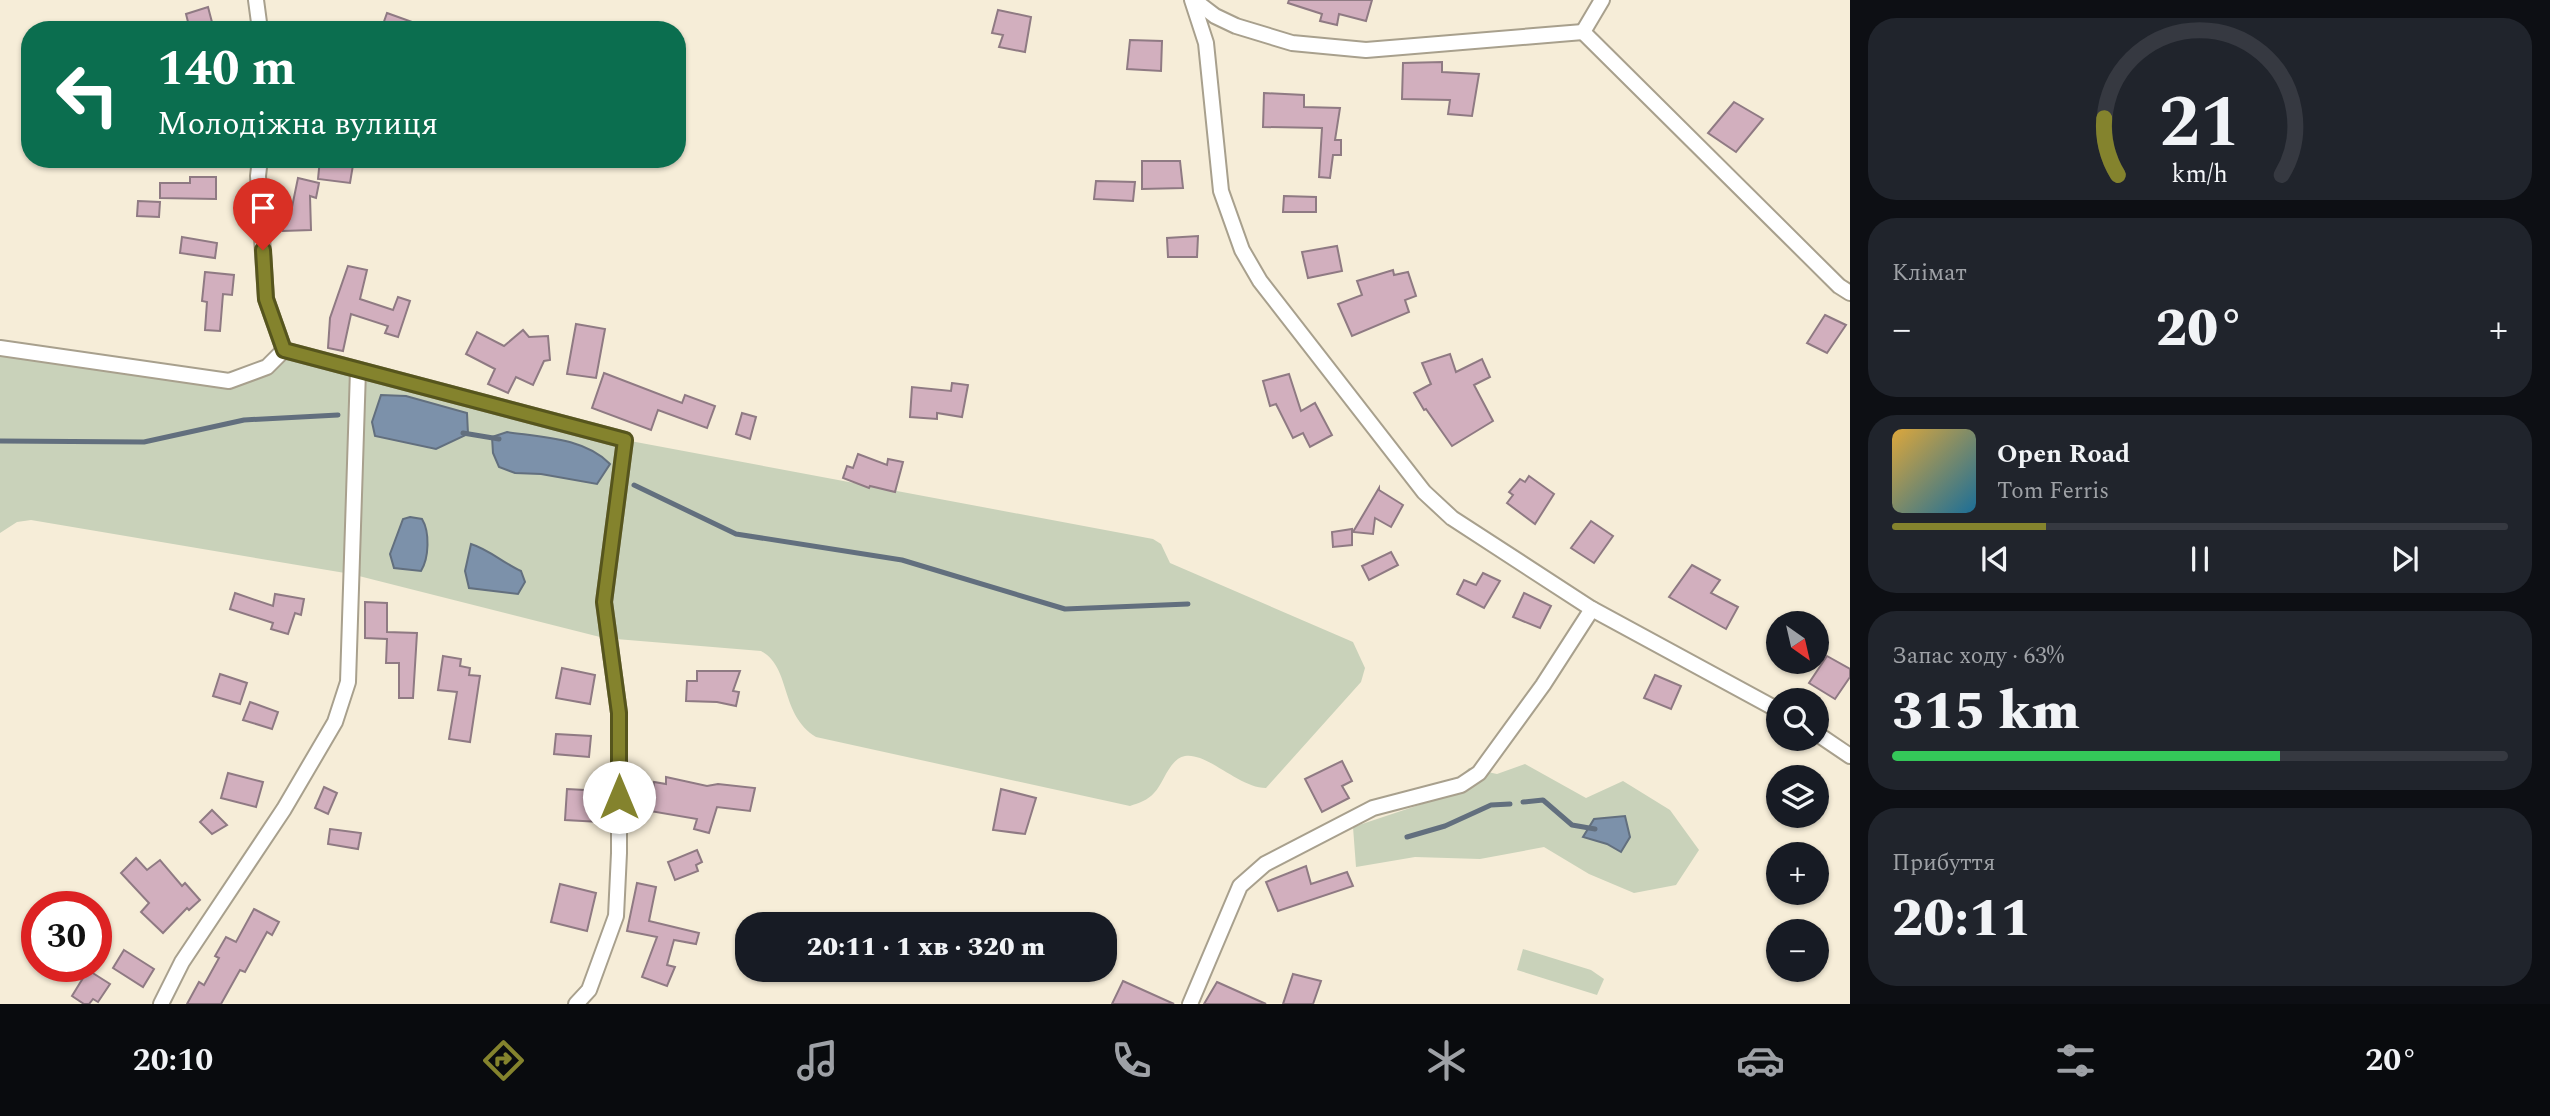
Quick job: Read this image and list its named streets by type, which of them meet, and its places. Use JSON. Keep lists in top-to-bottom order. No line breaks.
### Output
{"north":"bottom right","page":{"turn":["140 m","Молодіжна вулиця"],"tile":["Клімат",["Запас ходу · 63%","315 km"],["Прибуття","20:11"]],"heat":["−","20°","+"],"song":["Open Road","Tom Ferris"],"map_buttons":["+","−"],"limit":"30","trip":"20:11 · 1 хв · 320 m","tabs":["20:10","20°"],"gauge":["21","km/h"]}}
